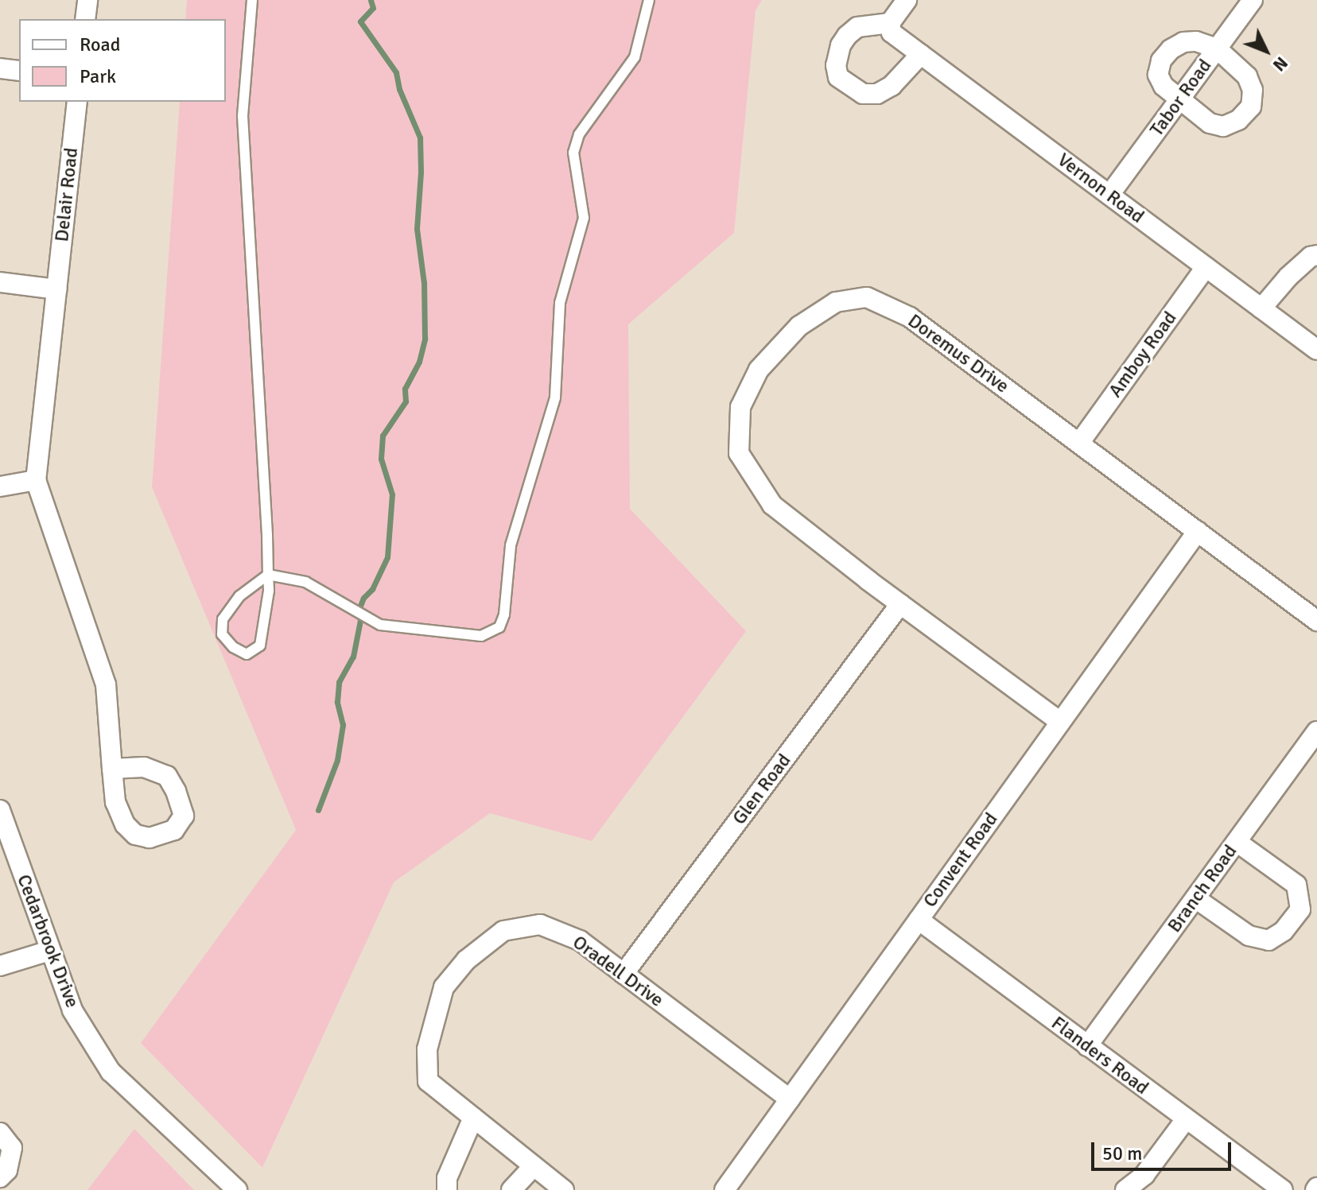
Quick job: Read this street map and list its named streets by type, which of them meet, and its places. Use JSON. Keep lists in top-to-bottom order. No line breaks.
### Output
{"streets":{"street":["Tabor Road","Vernon Road","Delair Road","Doremus Drive","Amboy Road","Glen Road","Convent Road","Branch Road","Cedarbrook Drive","Oradell Drive","Flanders Road"]},"crossings":[["Tabor Road","Vernon Road"],["Vernon Road","Amboy Road"],["Doremus Drive","Amboy Road"],["Doremus Drive","Glen Road"],["Doremus Drive","Convent Road"],["Glen Road","Oradell Drive"],["Convent Road","Oradell Drive"],["Convent Road","Flanders Road"],["Branch Road","Flanders Road"]],"legend":["Road","Park"],"scale_bar":"50 m","north":"bottom right"}
